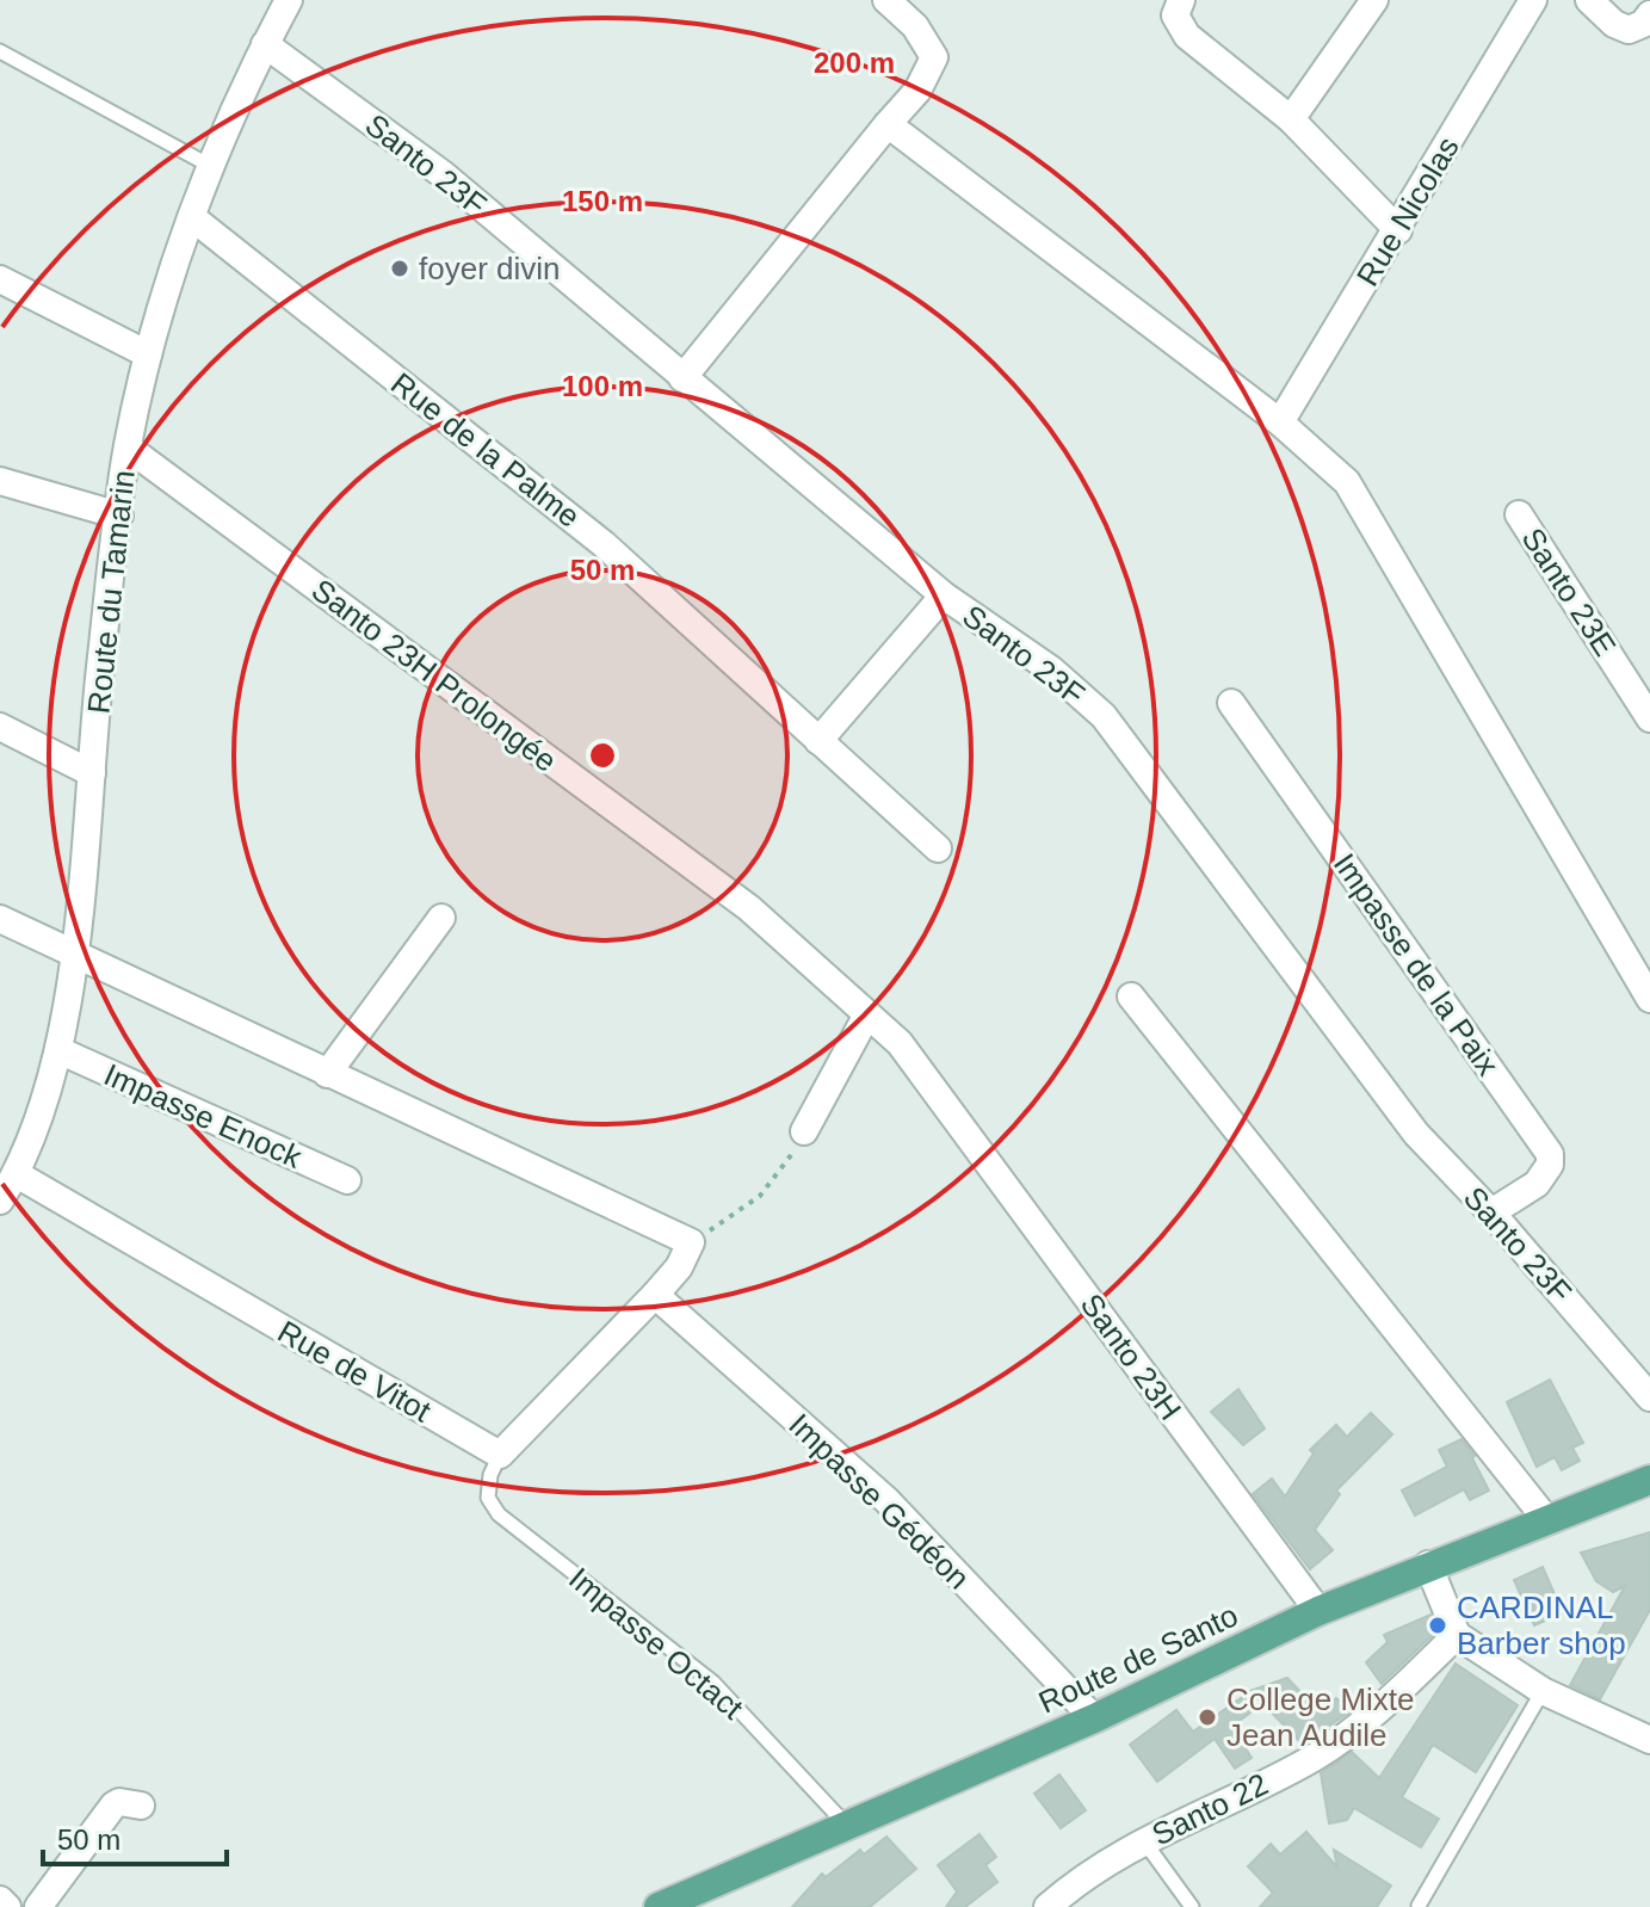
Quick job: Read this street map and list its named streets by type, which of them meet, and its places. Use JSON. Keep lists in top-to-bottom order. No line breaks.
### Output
{"streets":{"main road":["Route de Santo"],"street":["Santo 23F","Rue Nicolas","Rue de la Palme","Route du Tamarin","Santo 23E","Santo 23H Prolongée","Impasse de la Paix","Impasse Enock","Santo 23H","Rue de Vitot","Impasse Gédéon","Santo 22"],"lane":["Impasse Octact"]},"crossings":[["Santo 23F","Route du Tamarin"],["Santo 23F","Impasse de la Paix"],["Rue de la Palme","Route du Tamarin"],["Route du Tamarin","Santo 23H Prolongée"],["Route du Tamarin","Impasse Enock"],["Route du Tamarin","Rue de Vitot"],["Santo 23H Prolongée","Santo 23H"],["Santo 23H","Route de Santo"],["Rue de Vitot","Impasse Octact"],["Impasse Gédéon","Route de Santo"],["Impasse Octact","Route de Santo"]],"places":["foyer divin","CARDINAL Barber shop","College Mixte Jean Audile"],"scale_bar":"50 m","rings":["200 m","150 m","100 m","50 m"]}
